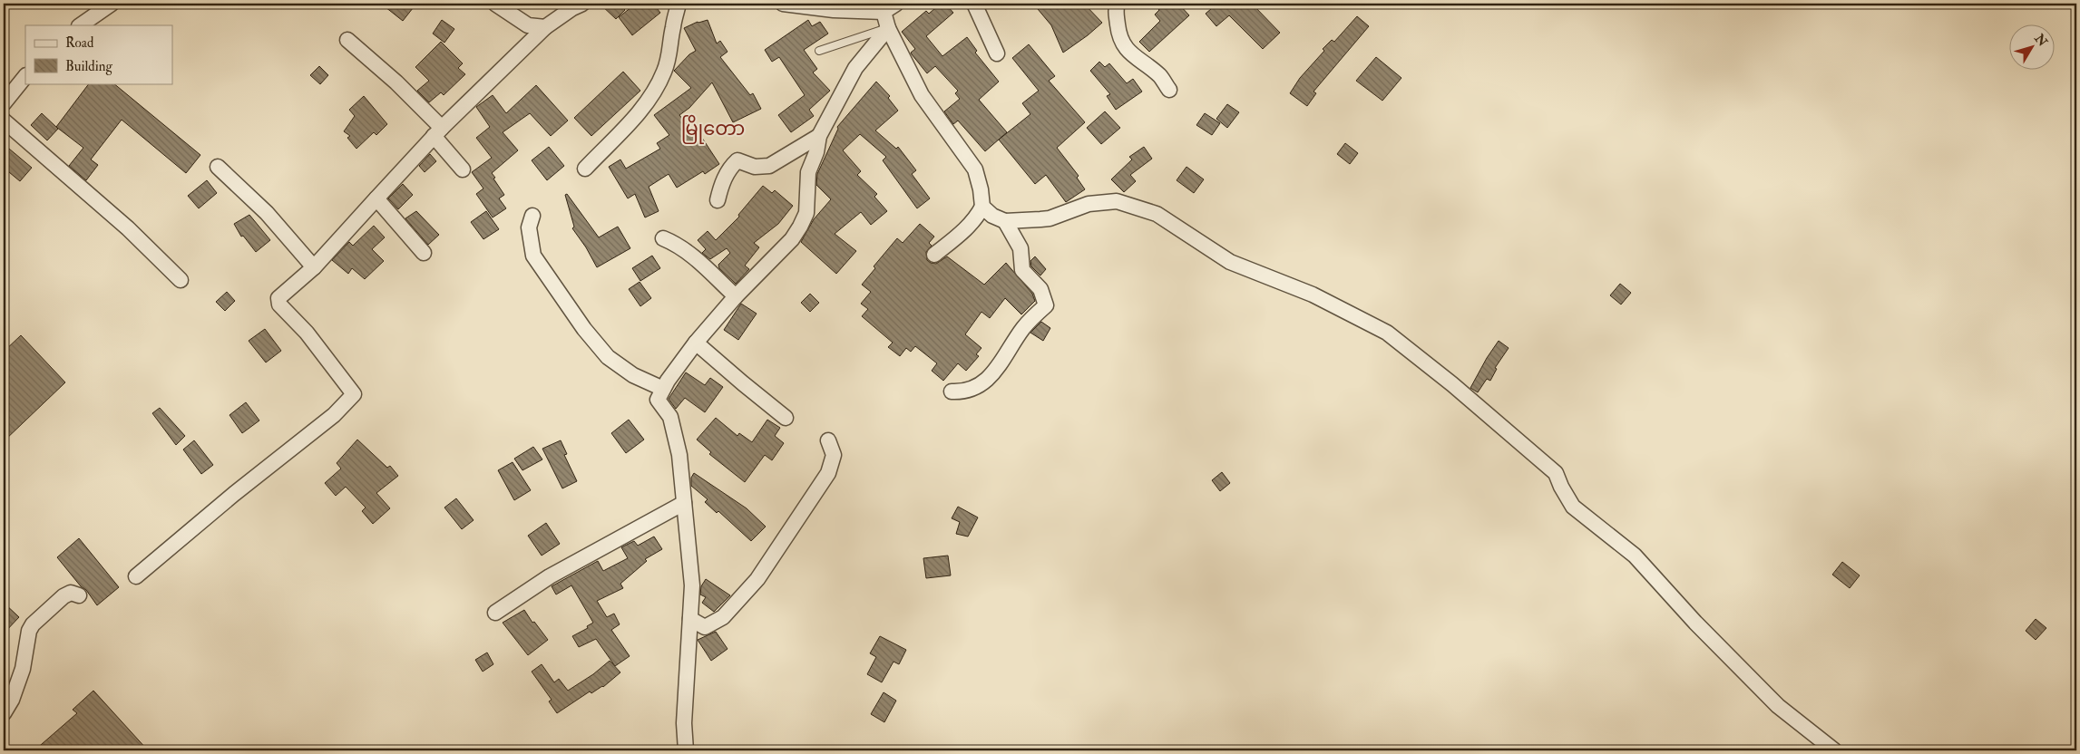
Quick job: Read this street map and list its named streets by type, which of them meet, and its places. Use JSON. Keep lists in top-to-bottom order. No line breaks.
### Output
{"districts":["မြိုတော"],"legend":["Road","Building"],"north":"top right"}
